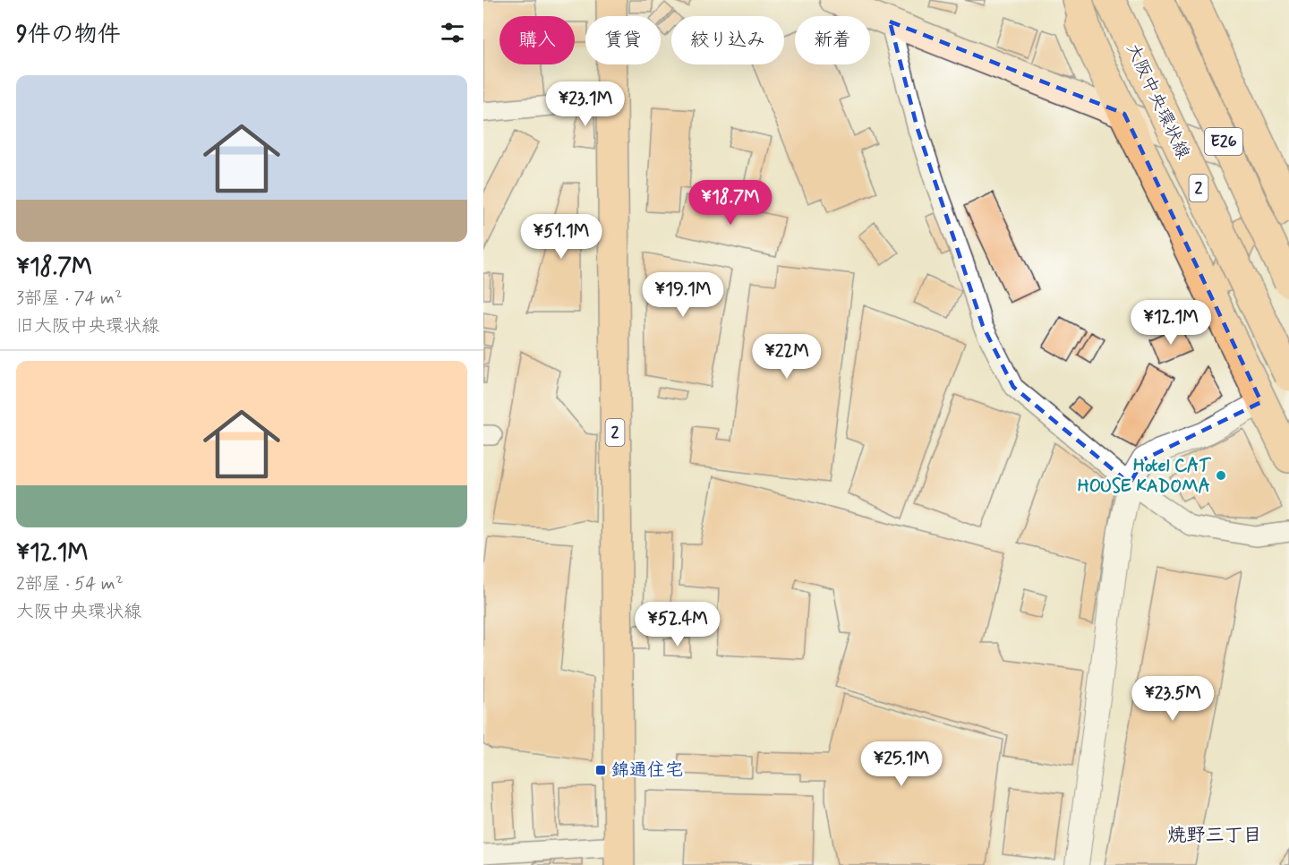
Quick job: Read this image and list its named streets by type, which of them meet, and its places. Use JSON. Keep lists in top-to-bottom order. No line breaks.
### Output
{"streets":{"main road":["大阪中央環状線","E26","2"]},"districts":["焼野三丁目"],"places":{"other":["Hotel CAT HOUSE KADOMA"],"transit":["錦通住宅"]},"page":{"heading":"9件の物件","chip":["購入","賃貸","絞り込み","新着"],"list":[{"name":"¥18.7M","note":"3部屋 · 74 m² · 旧大阪中央環状線"},{"name":"¥12.1M","note":"2部屋 · 54 m² · 大阪中央環状線"}],"price":["¥23.1M","¥18.7M","¥51.1M","¥19.1M","¥12.1M","¥22M","¥52.4M","¥23.5M","¥25.1M"]}}
